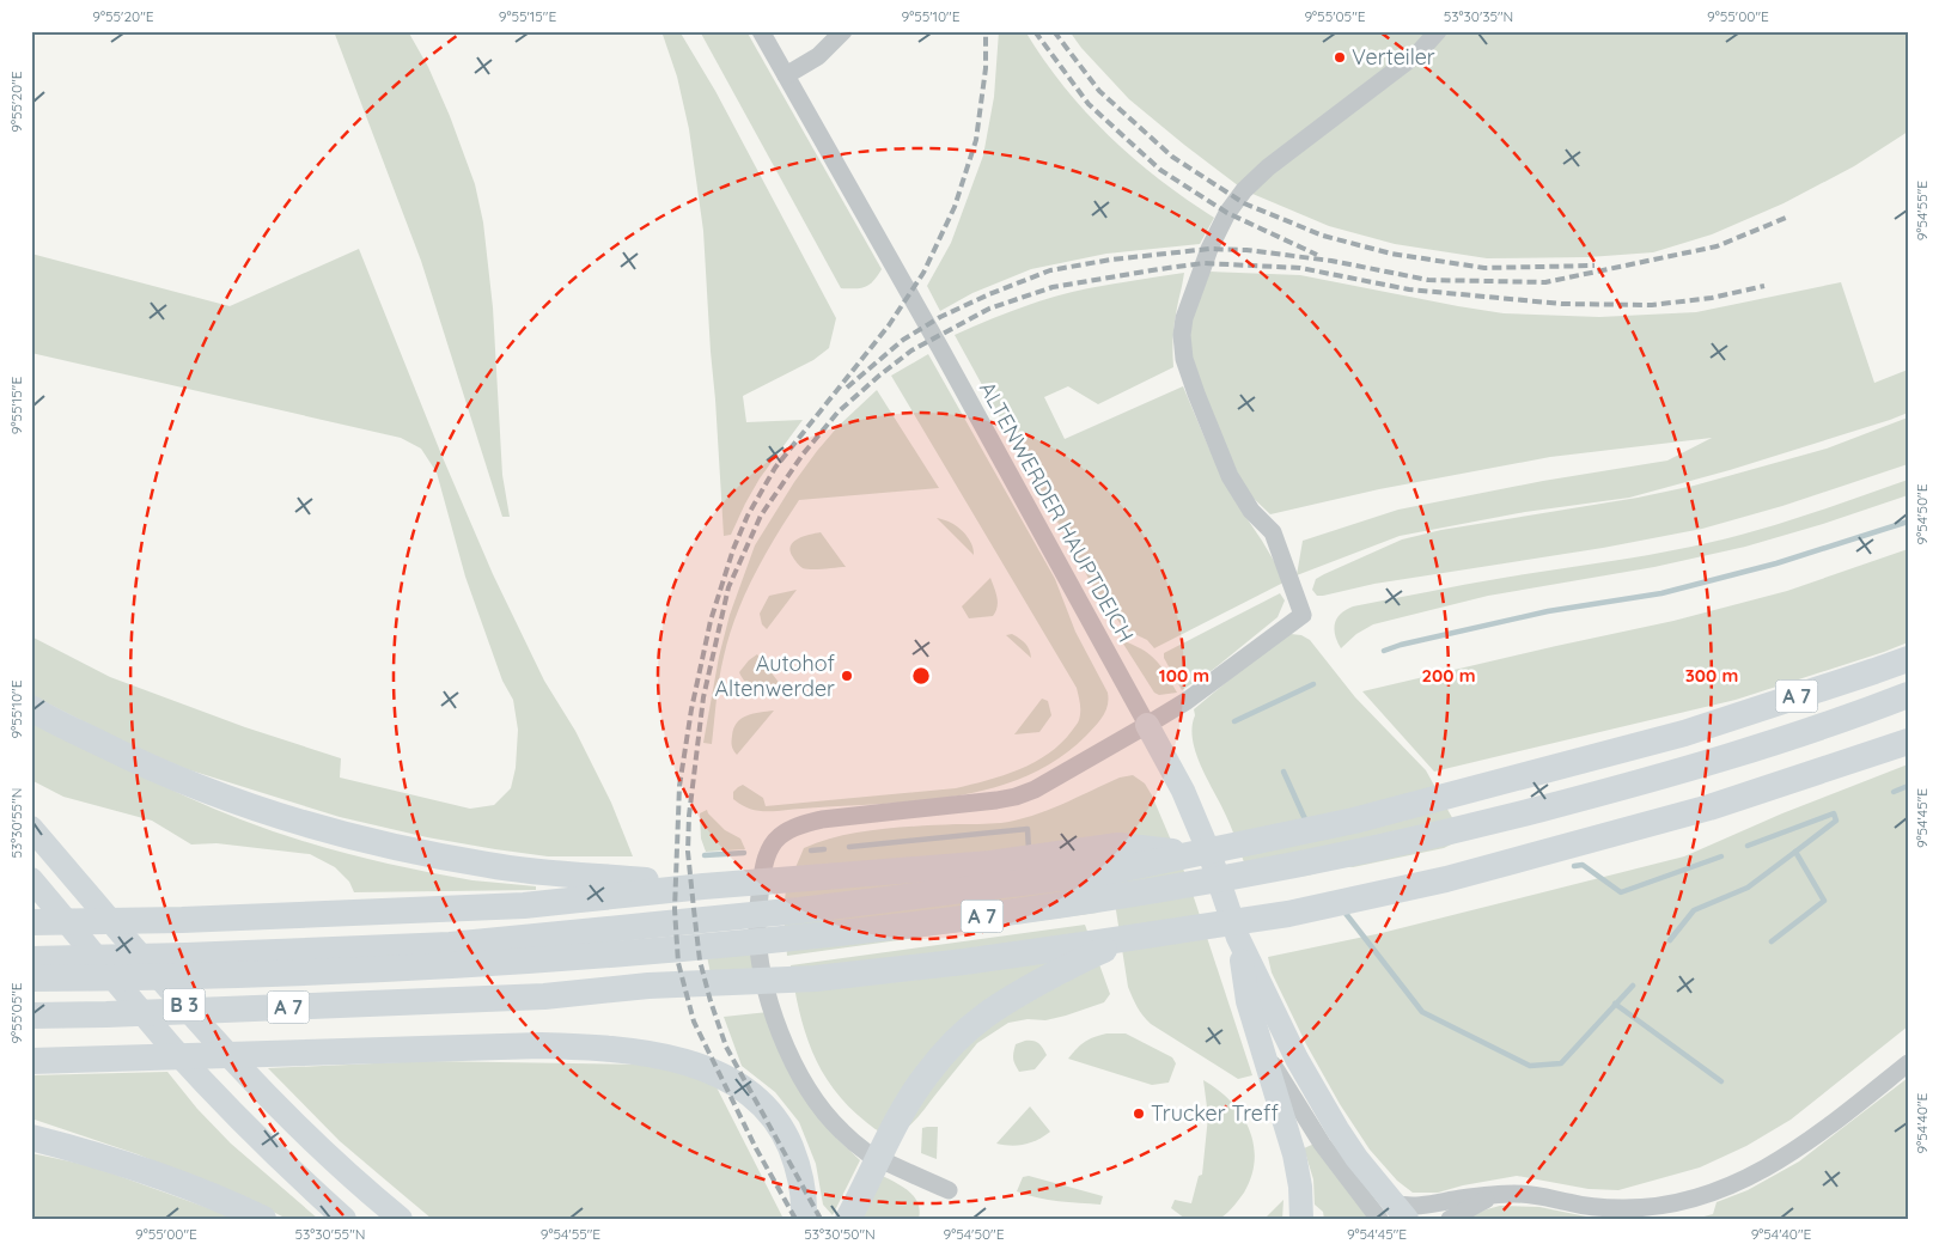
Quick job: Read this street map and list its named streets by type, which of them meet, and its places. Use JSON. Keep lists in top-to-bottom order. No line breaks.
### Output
{"streets":{"highway":["A 7"],"main road":["B 3"],"street":["ALTENWERDER HAUPTDEICH"]},"places":["Verteiler","Autohof Altenwerder","Trucker Treff"],"coordinates":["9°55'20\"E","9°55'15\"E","9°55'10\"E","9°55'05\"E","53°30'35\"N","9°55'00\"E","9°54'55\"E","9°54'50\"E","9°54'45\"E","53°30'55\"N","9°54'40\"E","53°30'50\"N"],"rings":["100 m","200 m","300 m"]}
